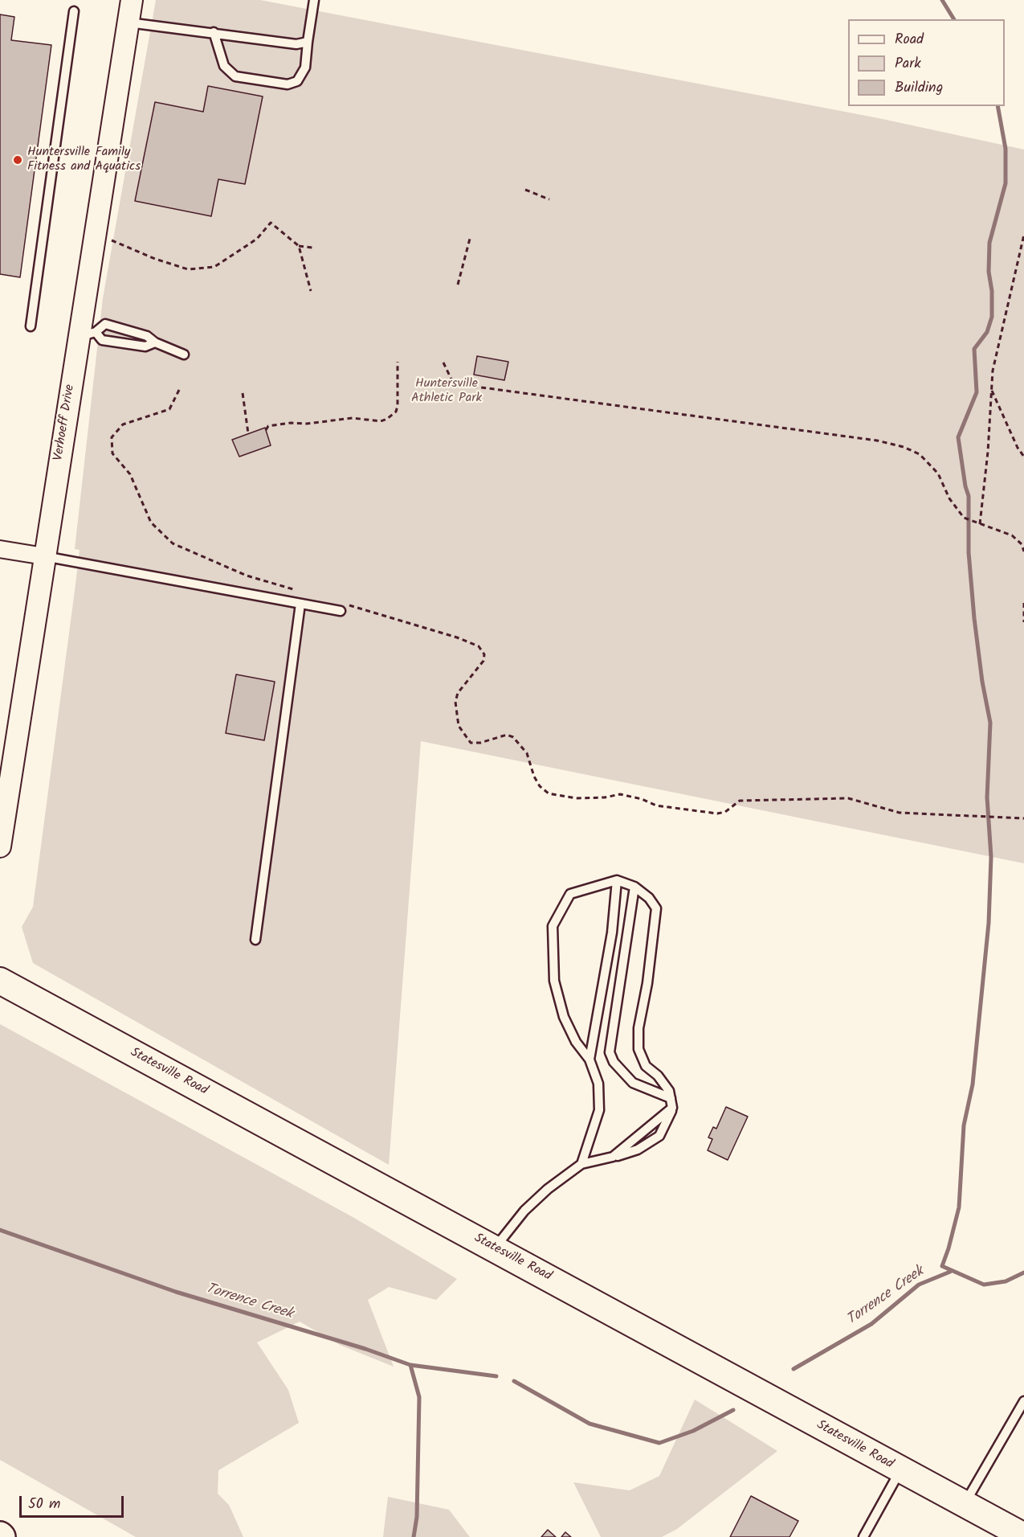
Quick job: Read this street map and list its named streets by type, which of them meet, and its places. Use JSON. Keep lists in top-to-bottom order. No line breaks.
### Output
{"streets":{"main road":["Statesville Road"],"street":["Verhoeff Drive"]},"water":["Torrence Creek"],"parks":["Huntersville Athletic Park"],"places":["Huntersville Family Fitness and Aquatics"],"legend":["Road","Park","Building"],"scale_bar":"50 m"}
